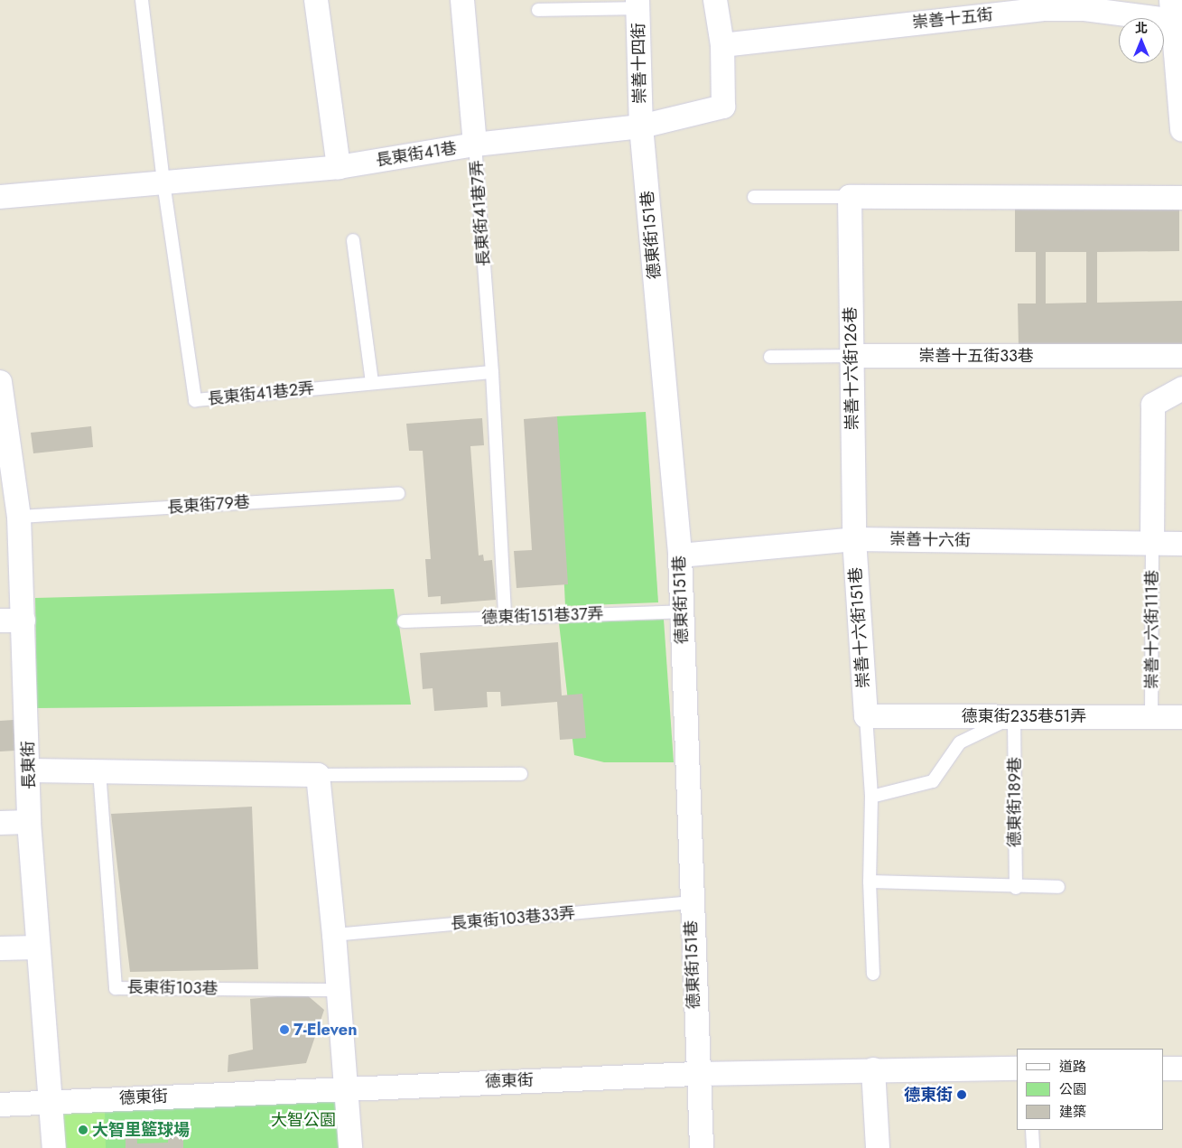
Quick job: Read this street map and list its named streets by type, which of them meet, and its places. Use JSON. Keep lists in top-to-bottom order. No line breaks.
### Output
{"streets":{"street":["崇善十五街","崇善十四街","長東街41巷","長東街41巷7弄","德東街151巷","崇善十五街33巷","崇善十六街126巷","崇善十六街","崇善十六街151巷","德東街235巷51弄","長東街","德東街"],"lane":["長東街41巷2弄","長東街79巷","德東街151巷37弄","崇善十六街111巷","德東街189巷","長東街103巷33弄","長東街103巷"]},"crossings":[["崇善十五街","長東街41巷"],["崇善十四街","長東街41巷"],["崇善十四街","德東街151巷"],["長東街41巷","長東街41巷7弄"],["長東街41巷","德東街151巷"],["長東街41巷","長東街41巷2弄"],["長東街41巷7弄","長東街41巷2弄"],["長東街41巷7弄","德東街151巷37弄"],["德東街151巷","崇善十六街"],["德東街151巷","德東街151巷37弄"],["德東街151巷","長東街103巷33弄"],["德東街151巷","德東街"],["崇善十五街33巷","崇善十六街126巷"],["崇善十六街126巷","崇善十六街"],["崇善十六街126巷","崇善十六街151巷"],["長東街79巷","長東街"],["崇善十六街","崇善十六街151巷"],["崇善十六街","崇善十六街111巷"],["崇善十六街151巷","德東街235巷51弄"],["崇善十六街111巷","德東街235巷51弄"],["德東街235巷51弄","德東街189巷"],["長東街","德東街"]],"parks":["大智公園"],"places":["7-Eleven","德東街","大智里籃球場"],"legend":["道路","公園","建築"],"north":"top"}
